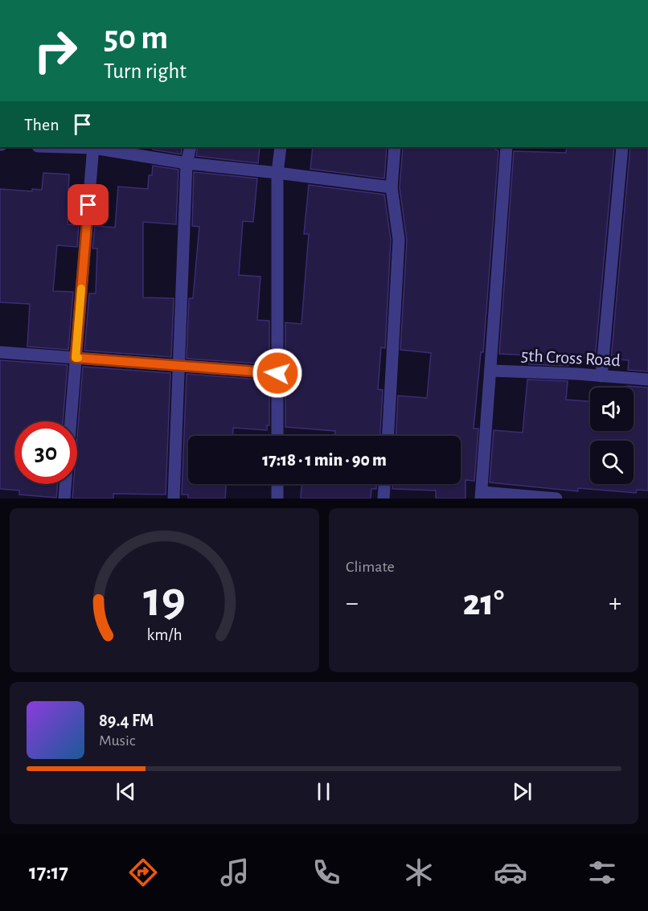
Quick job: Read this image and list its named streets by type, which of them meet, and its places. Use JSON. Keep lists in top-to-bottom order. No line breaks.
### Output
{"streets":{"street":["5th Cross Road"]},"page":{"turn":["50 m","Turn right"],"then":"Then","limit":"30","trip":"17:18 · 1 min · 90 m","tile":"Climate","heat":["−","21°","+"],"song":["89.4 FM","Music"],"tabs":"17:17","gauge":["19","km/h"]}}
